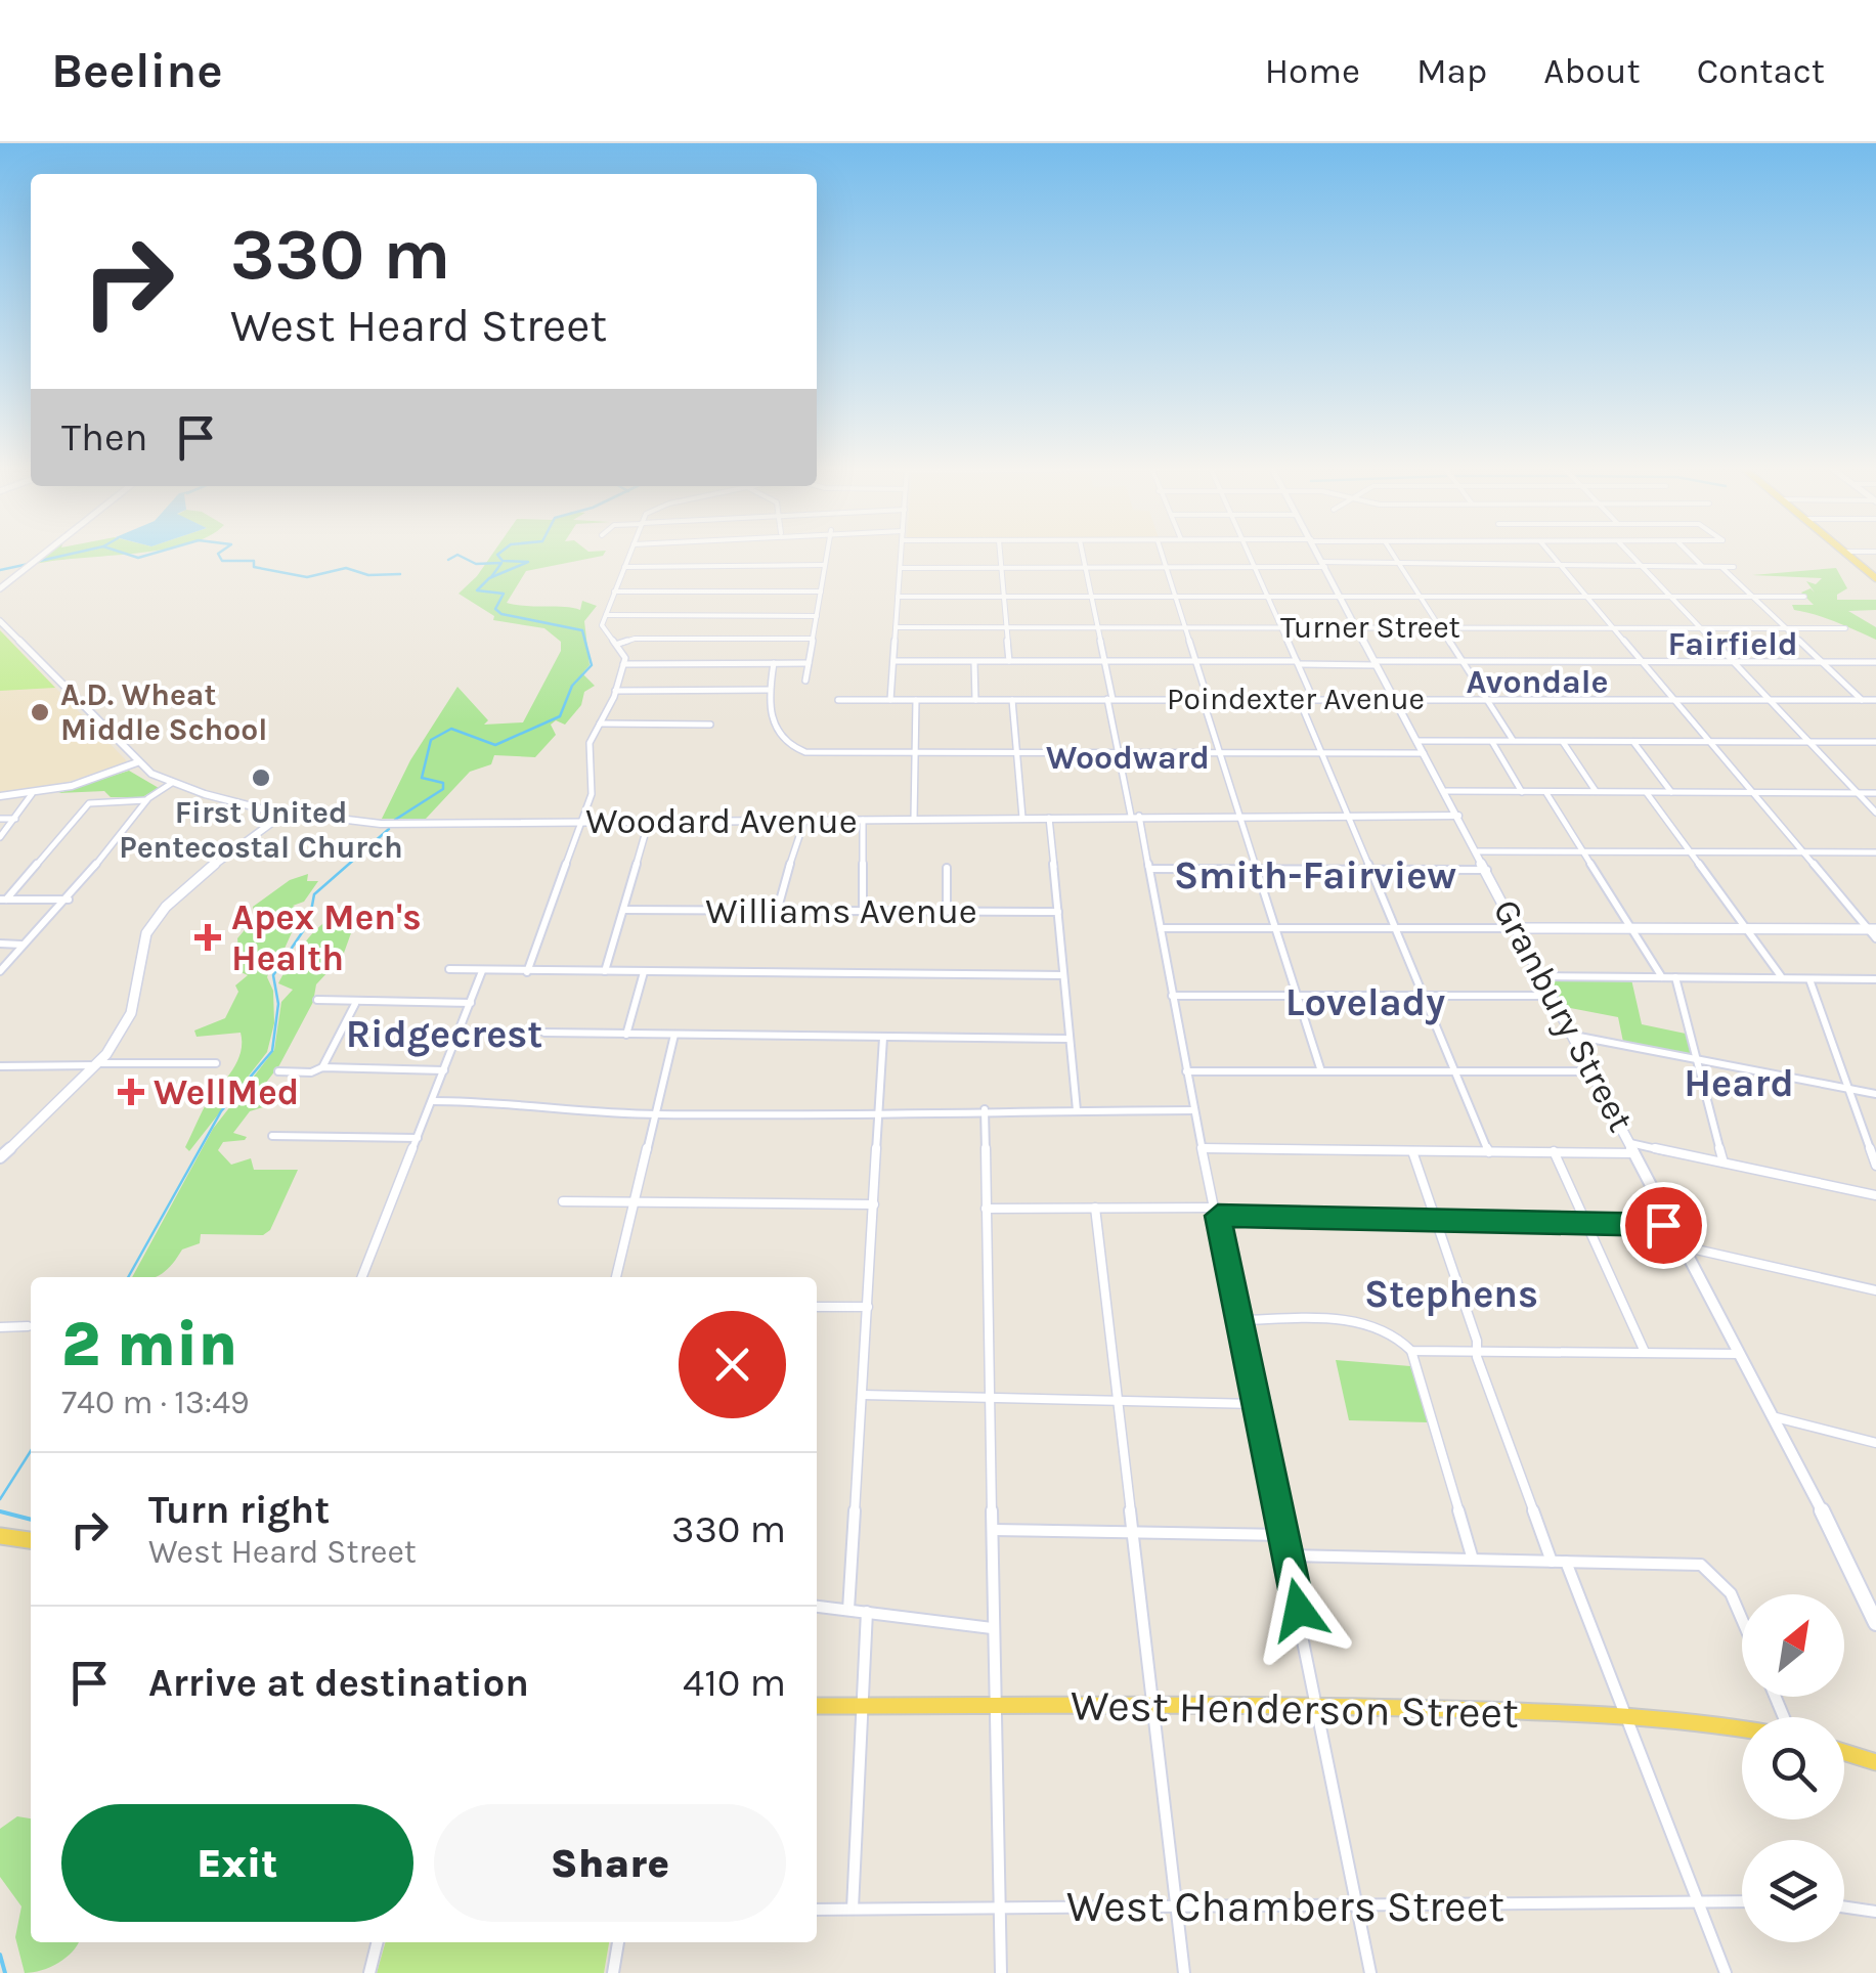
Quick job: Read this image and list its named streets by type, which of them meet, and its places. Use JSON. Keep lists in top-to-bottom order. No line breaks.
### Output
{"streets":{"main road":["West Henderson Street"],"street":["Turner Street","Poindexter Avenue","Woodard Avenue","Williams Avenue","Granbury Street","West Chambers Street"]},"crossings":[["Turner Street","Granbury Street"],["Poindexter Avenue","Granbury Street"],["Woodard Avenue","Granbury Street"]],"districts":["Fairfield","Avondale","Woodward","Smith-Fairview","Lovelady","Ridgecrest","Heard","Stephens"],"places":{"other":["A.D. Wheat Middle School","First United Pentecostal Church"],"health":["Apex Men's Health","WellMed"]},"north":"top right","page":{"header":"Beeline","nav":["Home","Map","About","Contact"],"turn":["330 m","West Heard Street"],"then":"Then","heading":["2 min","740 m · 13:49"],"list":[{"name":"Turn right","note":"West Heard Street","value":"330 m"},{"name":"Arrive at destination","value":"410 m"}],"buttons":["Exit","Share"]}}
